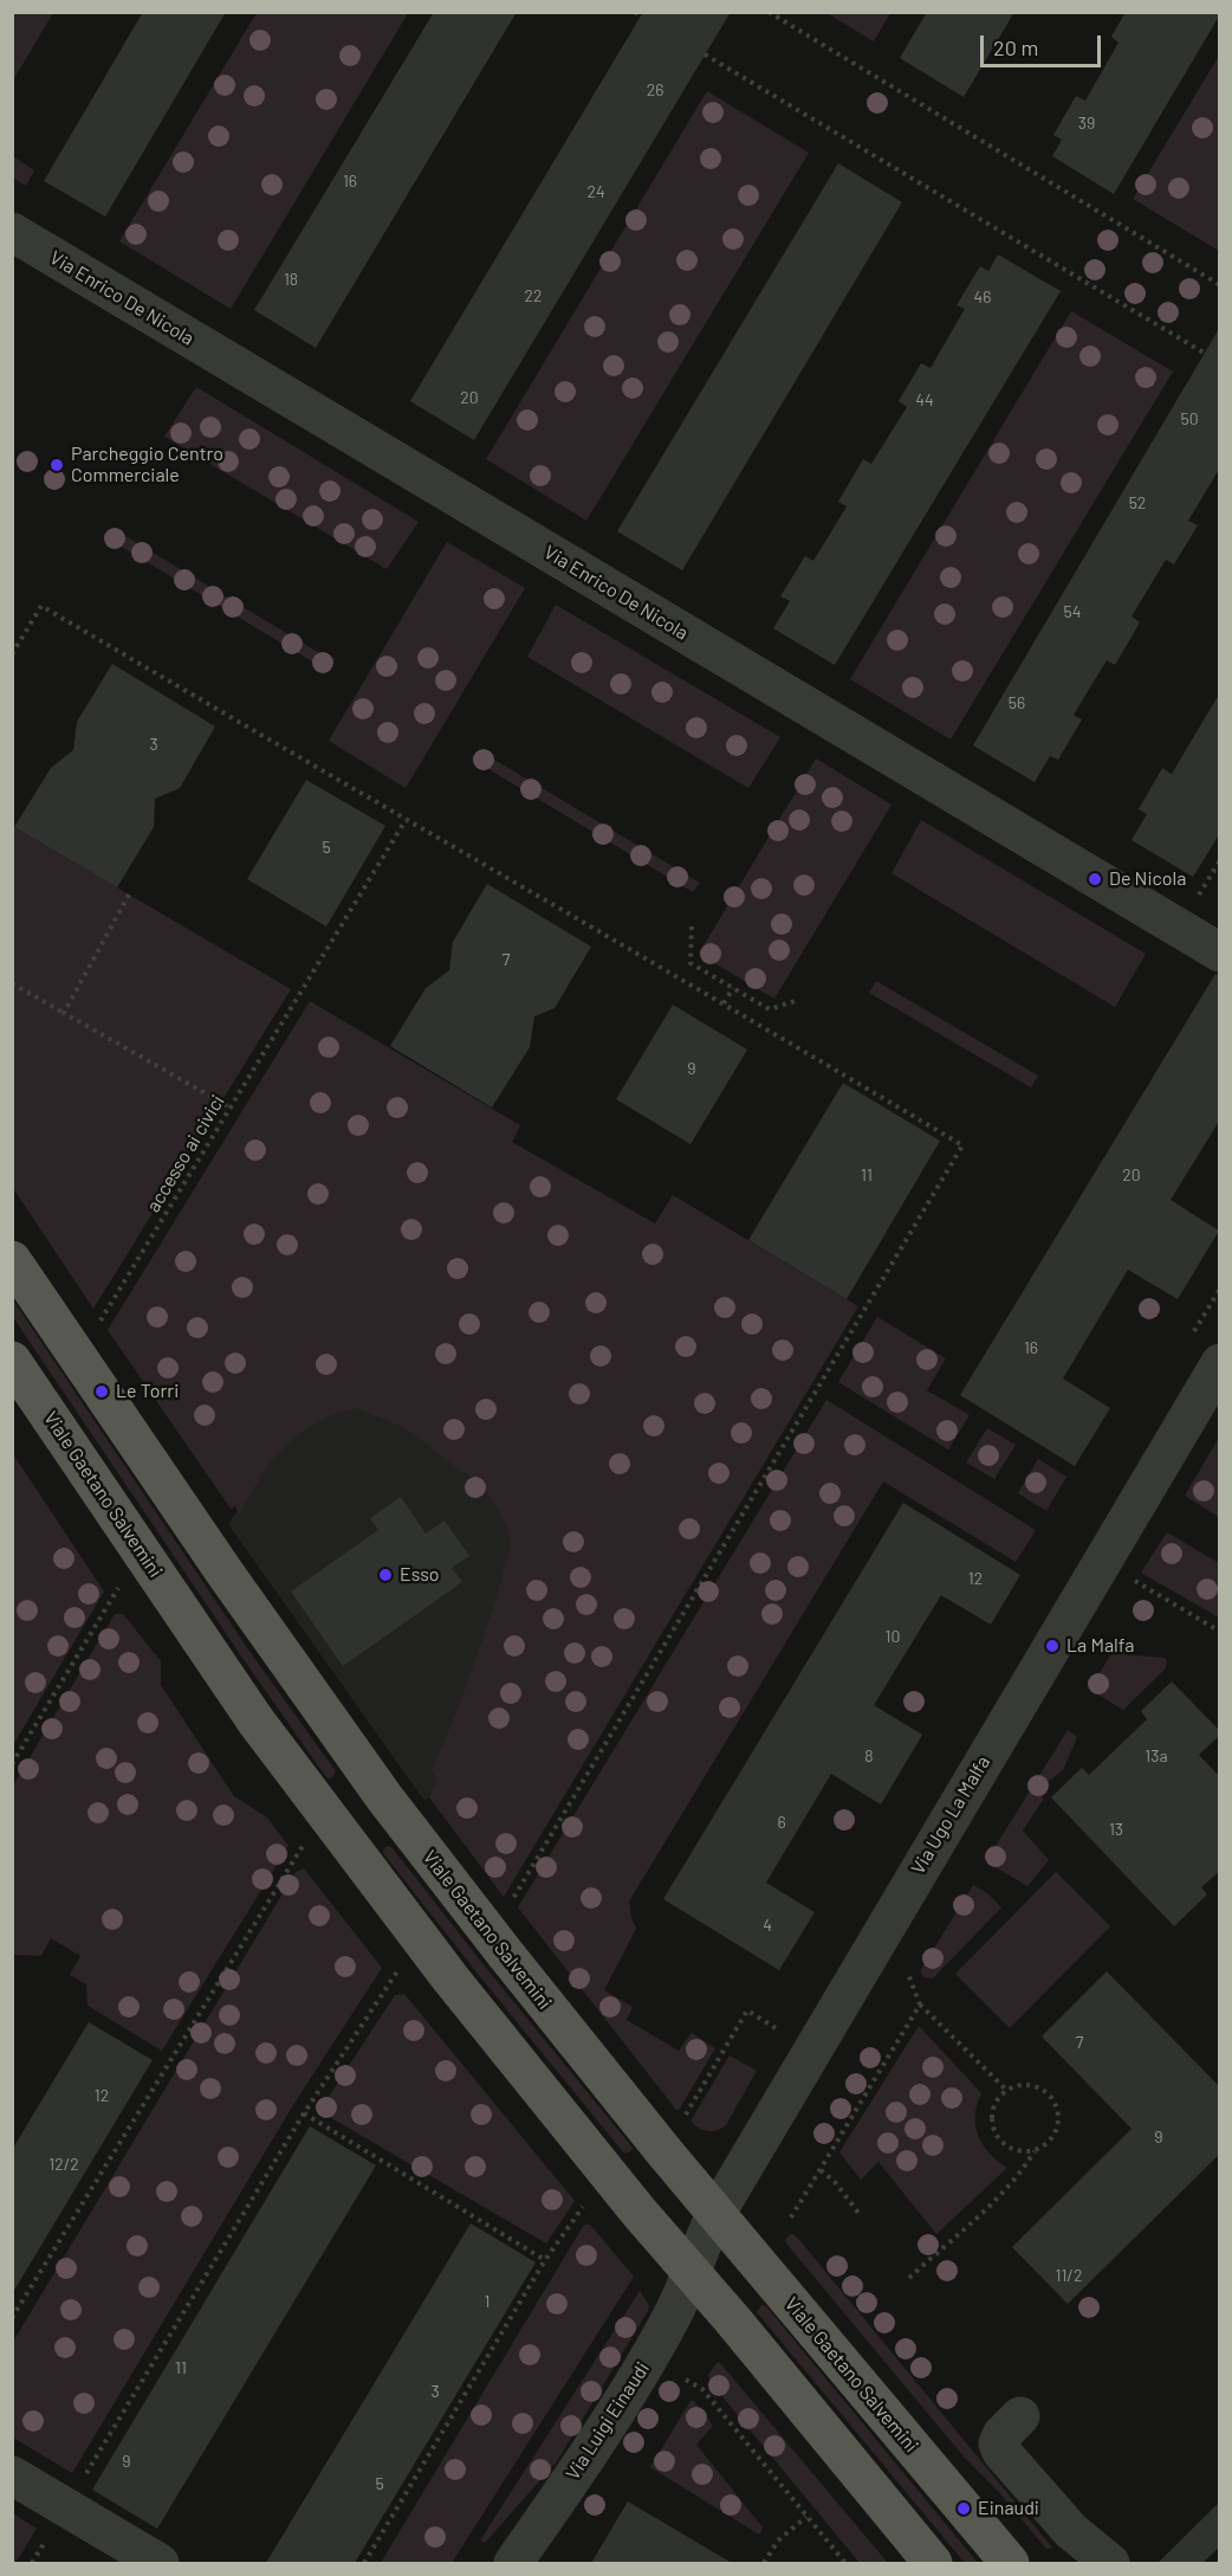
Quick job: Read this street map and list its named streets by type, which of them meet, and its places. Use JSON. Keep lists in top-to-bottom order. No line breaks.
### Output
{"streets":{"main road":["Viale Gaetano Salvemini"],"street":["Via Enrico De Nicola","Via Ugo La Malfa","Via Luigi Einaudi"],"path":["accesso ai civici"]},"crossings":[["Viale Gaetano Salvemini","Via Ugo La Malfa"],["Viale Gaetano Salvemini","Via Luigi Einaudi"],["Via Ugo La Malfa","Via Luigi Einaudi"]],"places":["Parcheggio Centro Commerciale","De Nicola","Le Torri","Esso","La Malfa","Einaudi"],"house_numbers":["26","39","16","24","18","22","46","20","44","50","52","54","56","3","5","7","9","11","20","16","12","10","8","13a","6","13","4","7","12","9","12/2","11/2","1","11","3","9","5"],"scale_bar":"20 m"}
